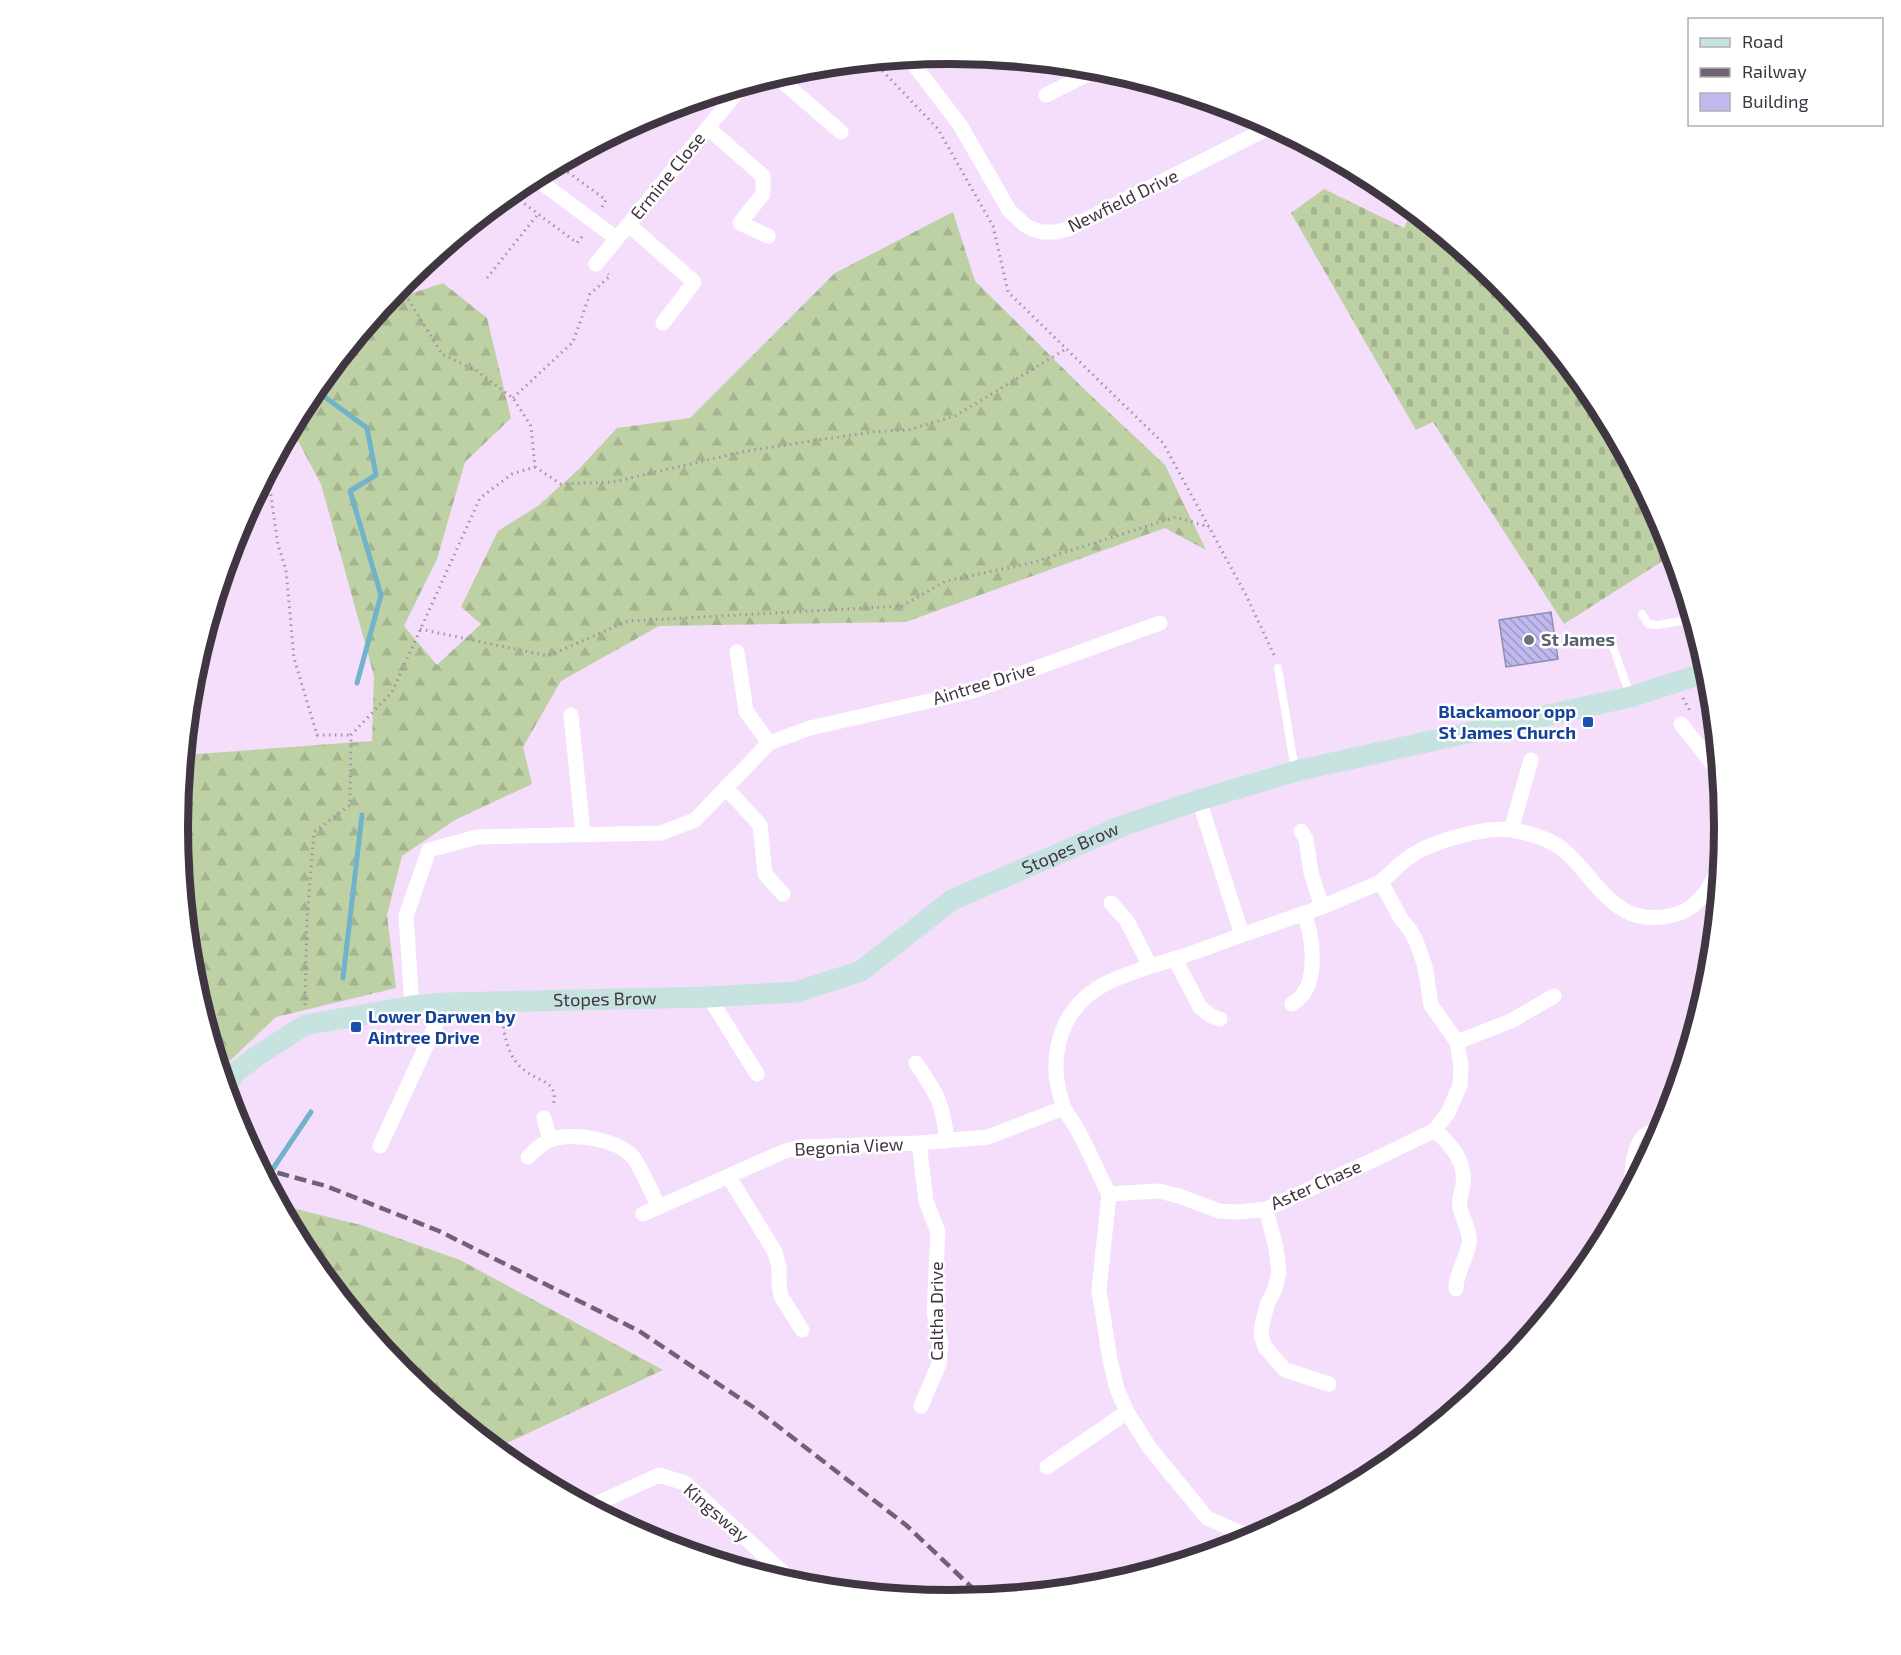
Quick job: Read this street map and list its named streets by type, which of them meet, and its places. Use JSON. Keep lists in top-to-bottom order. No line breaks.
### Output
{"streets":{"main road":["Stopes Brow"],"street":["Ermine Close","Newfield Drive","Aintree Drive","Begonia View","Aster Chase","Caltha Drive","Kingsway"]},"crossings":[["Aintree Drive","Stopes Brow"],["Begonia View","Caltha Drive"]],"places":{"other":["St James"],"transit":["Blackamoor opp St James Church","Lower Darwen by Aintree Drive"]},"legend":["Road","Railway","Building"]}
